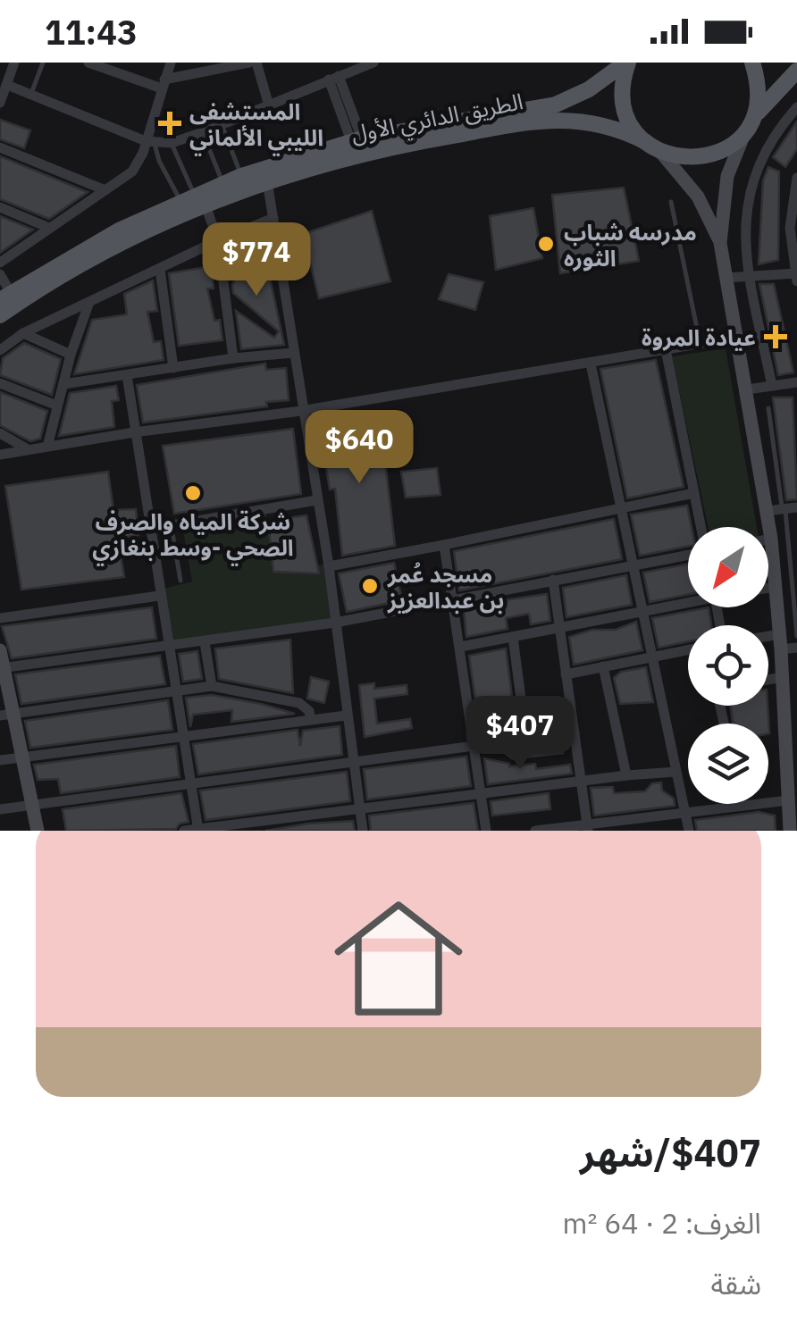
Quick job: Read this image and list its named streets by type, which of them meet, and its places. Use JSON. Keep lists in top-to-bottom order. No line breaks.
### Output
{"streets":{"main road":["الطريق الدائري الأول"]},"places":{"health":["المستشفى الليبي الألماني","عيادة المروة"],"other":["مدرسه شباب الثوره","شركة المياه والصرف الصحي -وسط بنغازي","مسجد عُمر بن عبدالعزيز"]},"north":"bottom left","page":{"status":"11:43","price":["$774","$640","$407"],"list":[{"name":"$407/شهر","note":"الغرف: 2 · 64 m² · شقة"}]}}
